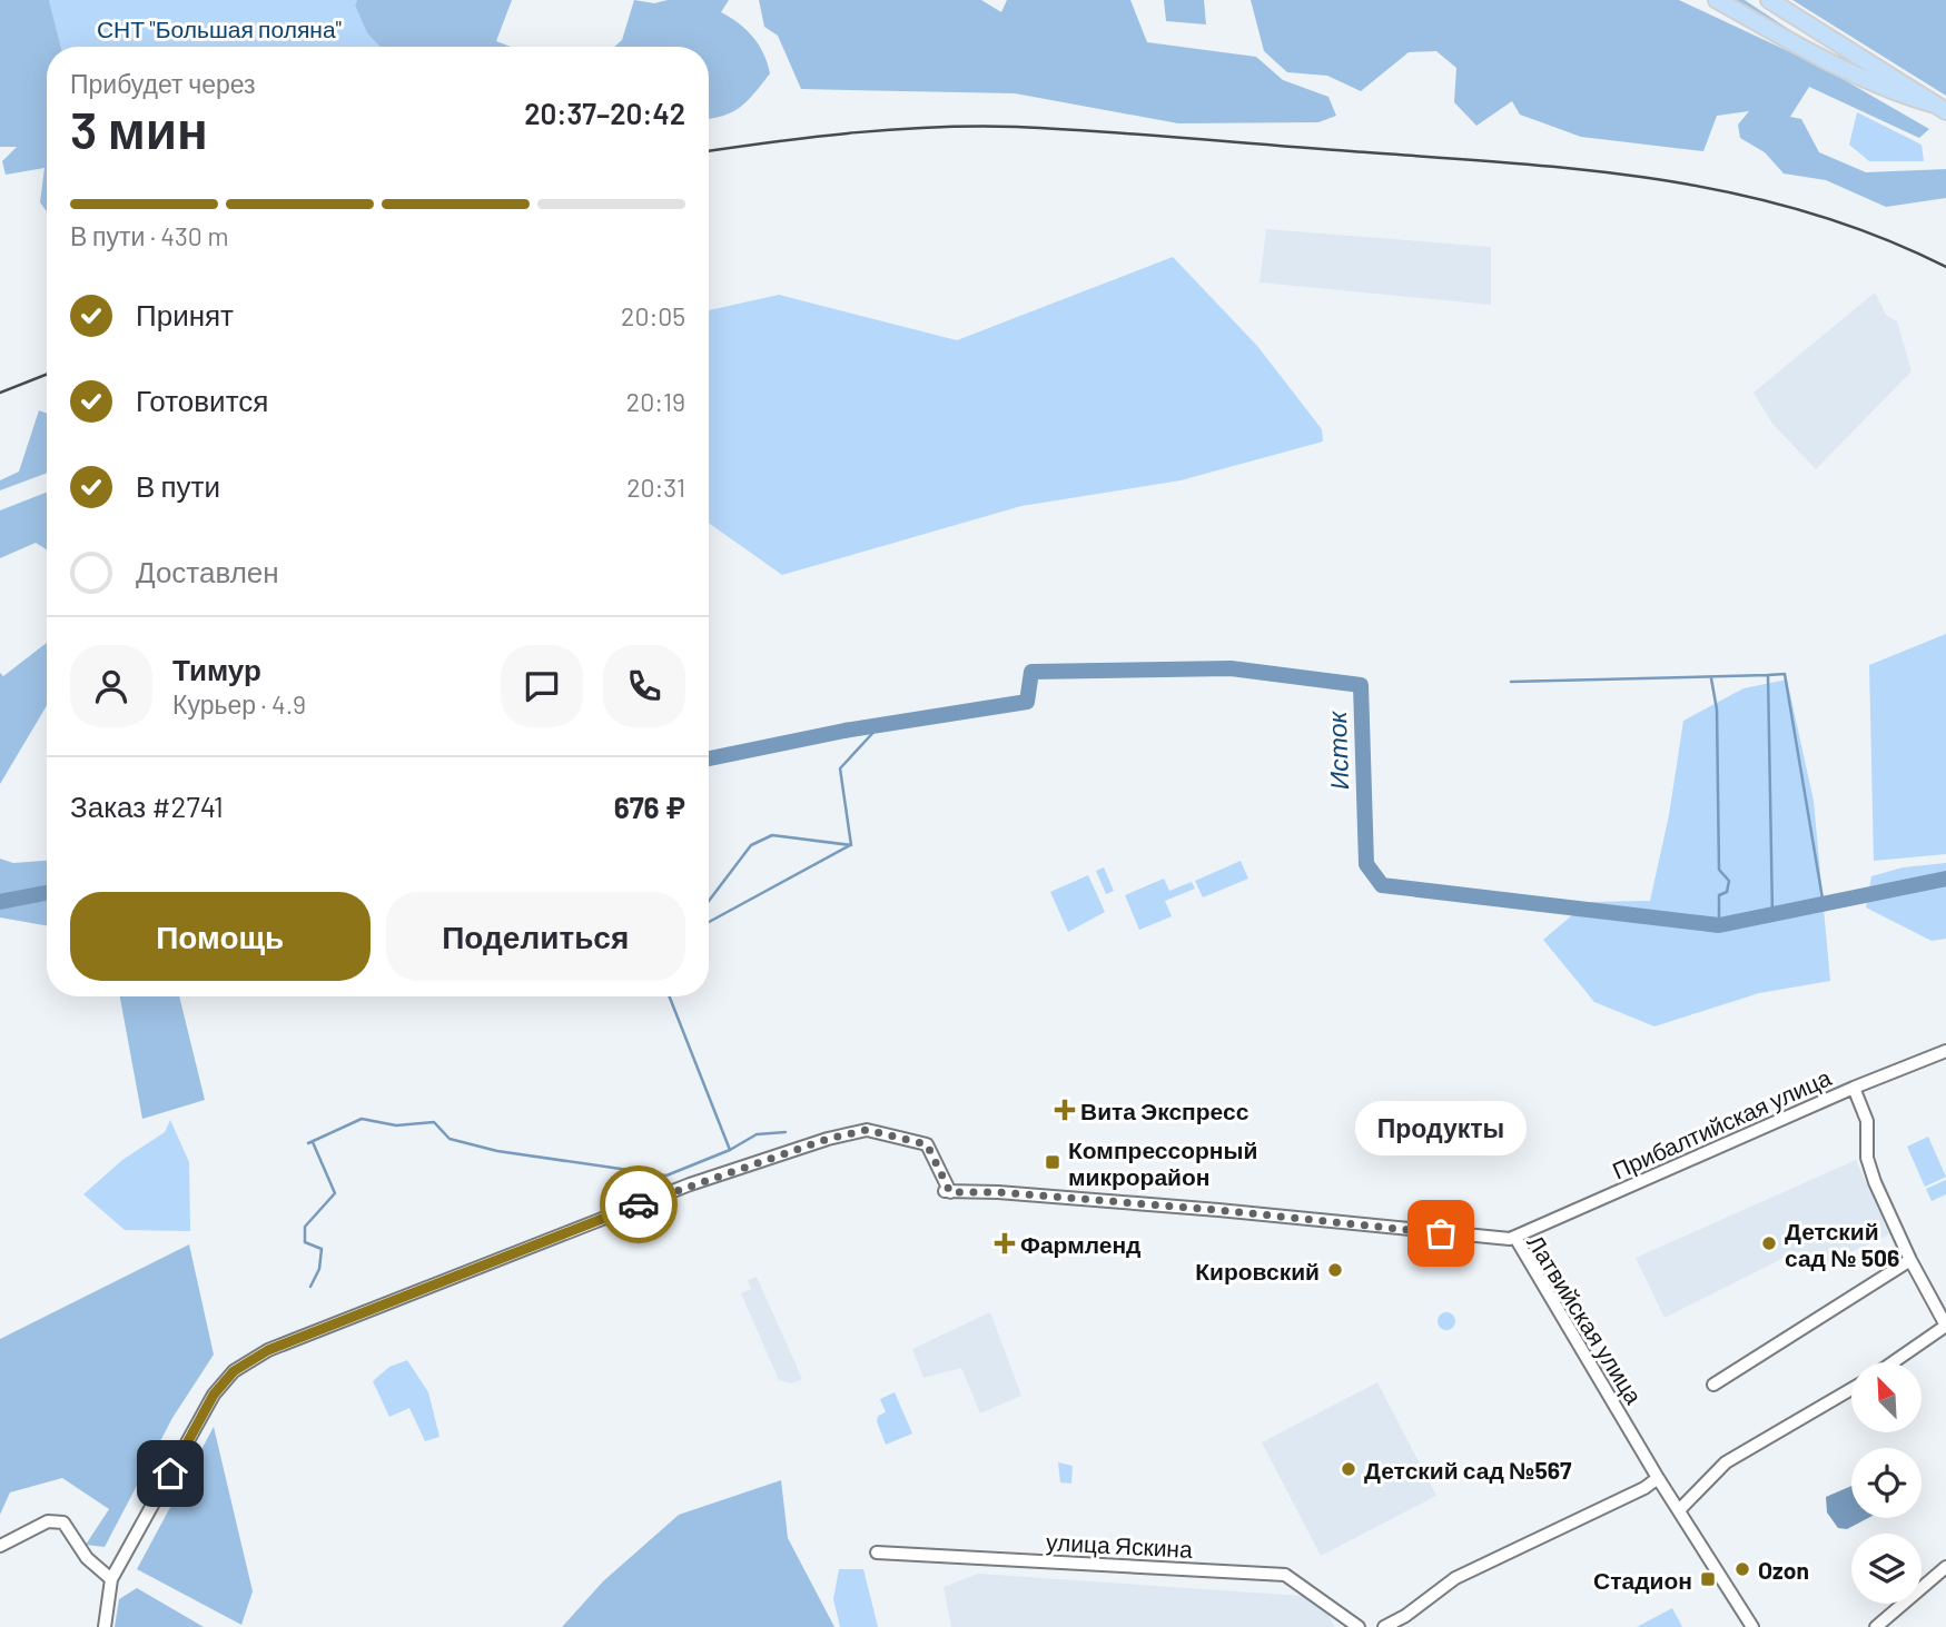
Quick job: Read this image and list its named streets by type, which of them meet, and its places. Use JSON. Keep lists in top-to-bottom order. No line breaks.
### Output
{"streets":{"street":["Прибалтийская улица","Латвийская улица","улица Яскина"]},"crossings":[["Прибалтийская улица","Латвийская улица"]],"water":["Исток"],"parks":["СНТ \"Большая поляна\""],"places":{"health":["Вита Экспресс","Фармленд"],"transit":["Компрессорный микрорайон","Стадион"],"other":["Продукты","Детский сад № 506","Кировский","Детский сад №567","Ozon"]},"north":"top left","page":{"heading":["3 мин","Прибудет через","20:37–20:42"],"panel":["Тимур","Курьер · 4.9","Заказ #2741","676 ₽"],"bar":"В пути · 430 m","list":[["Принят","20:05"],["Готовится","20:19"],["В пути","20:31"],"Доставлен"],"buttons":["Помощь","Поделиться"],"bubble":"Продукты"}}
